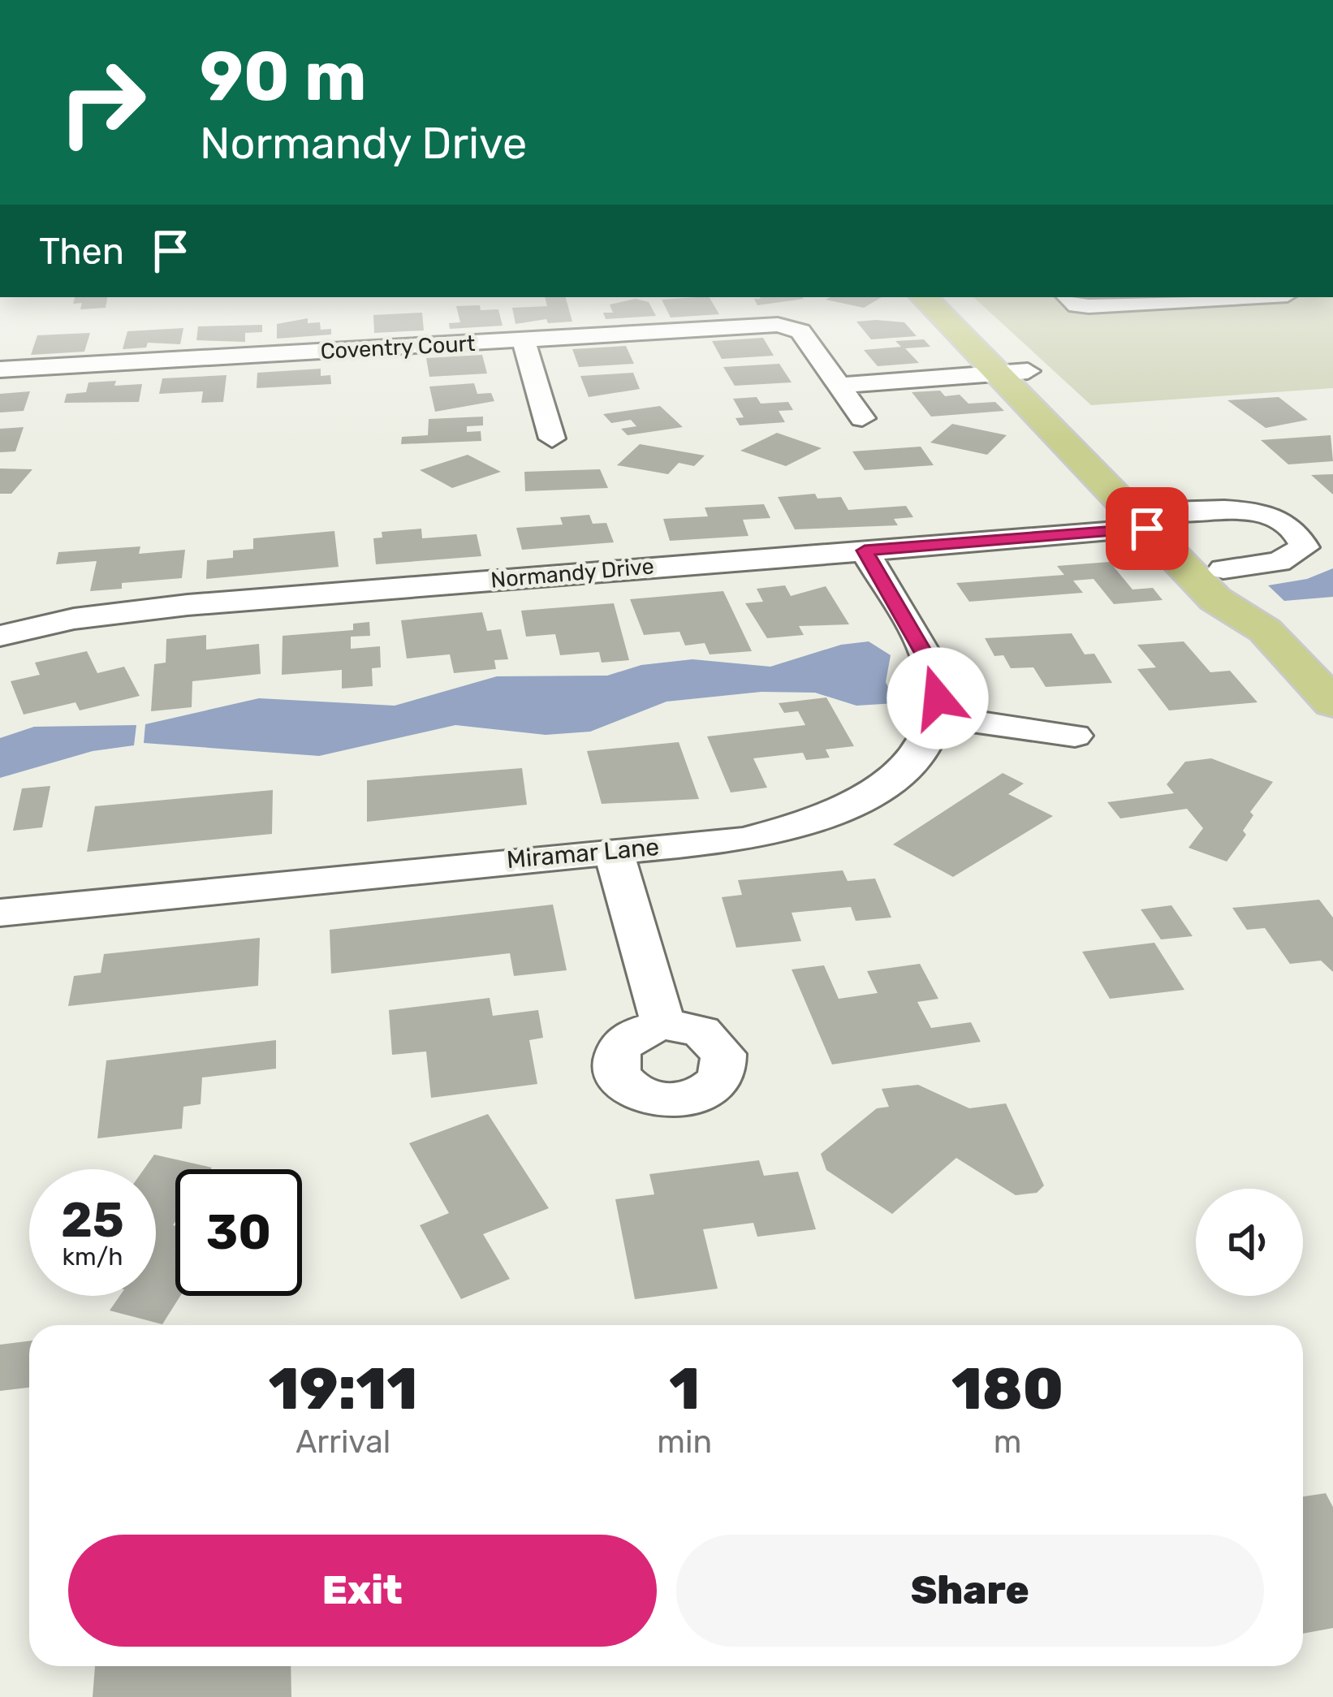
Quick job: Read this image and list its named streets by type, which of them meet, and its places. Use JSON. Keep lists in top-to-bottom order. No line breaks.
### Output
{"streets":{"street":["Coventry Court","Normandy Drive","Miramar Lane"]},"page":{"turn":["90 m","Normandy Drive"],"then":"Then","speed":"25 km/h","limit":"30","eta":["19:11","Arrival","1","min","180","m"],"buttons":["Exit","Share"]}}
